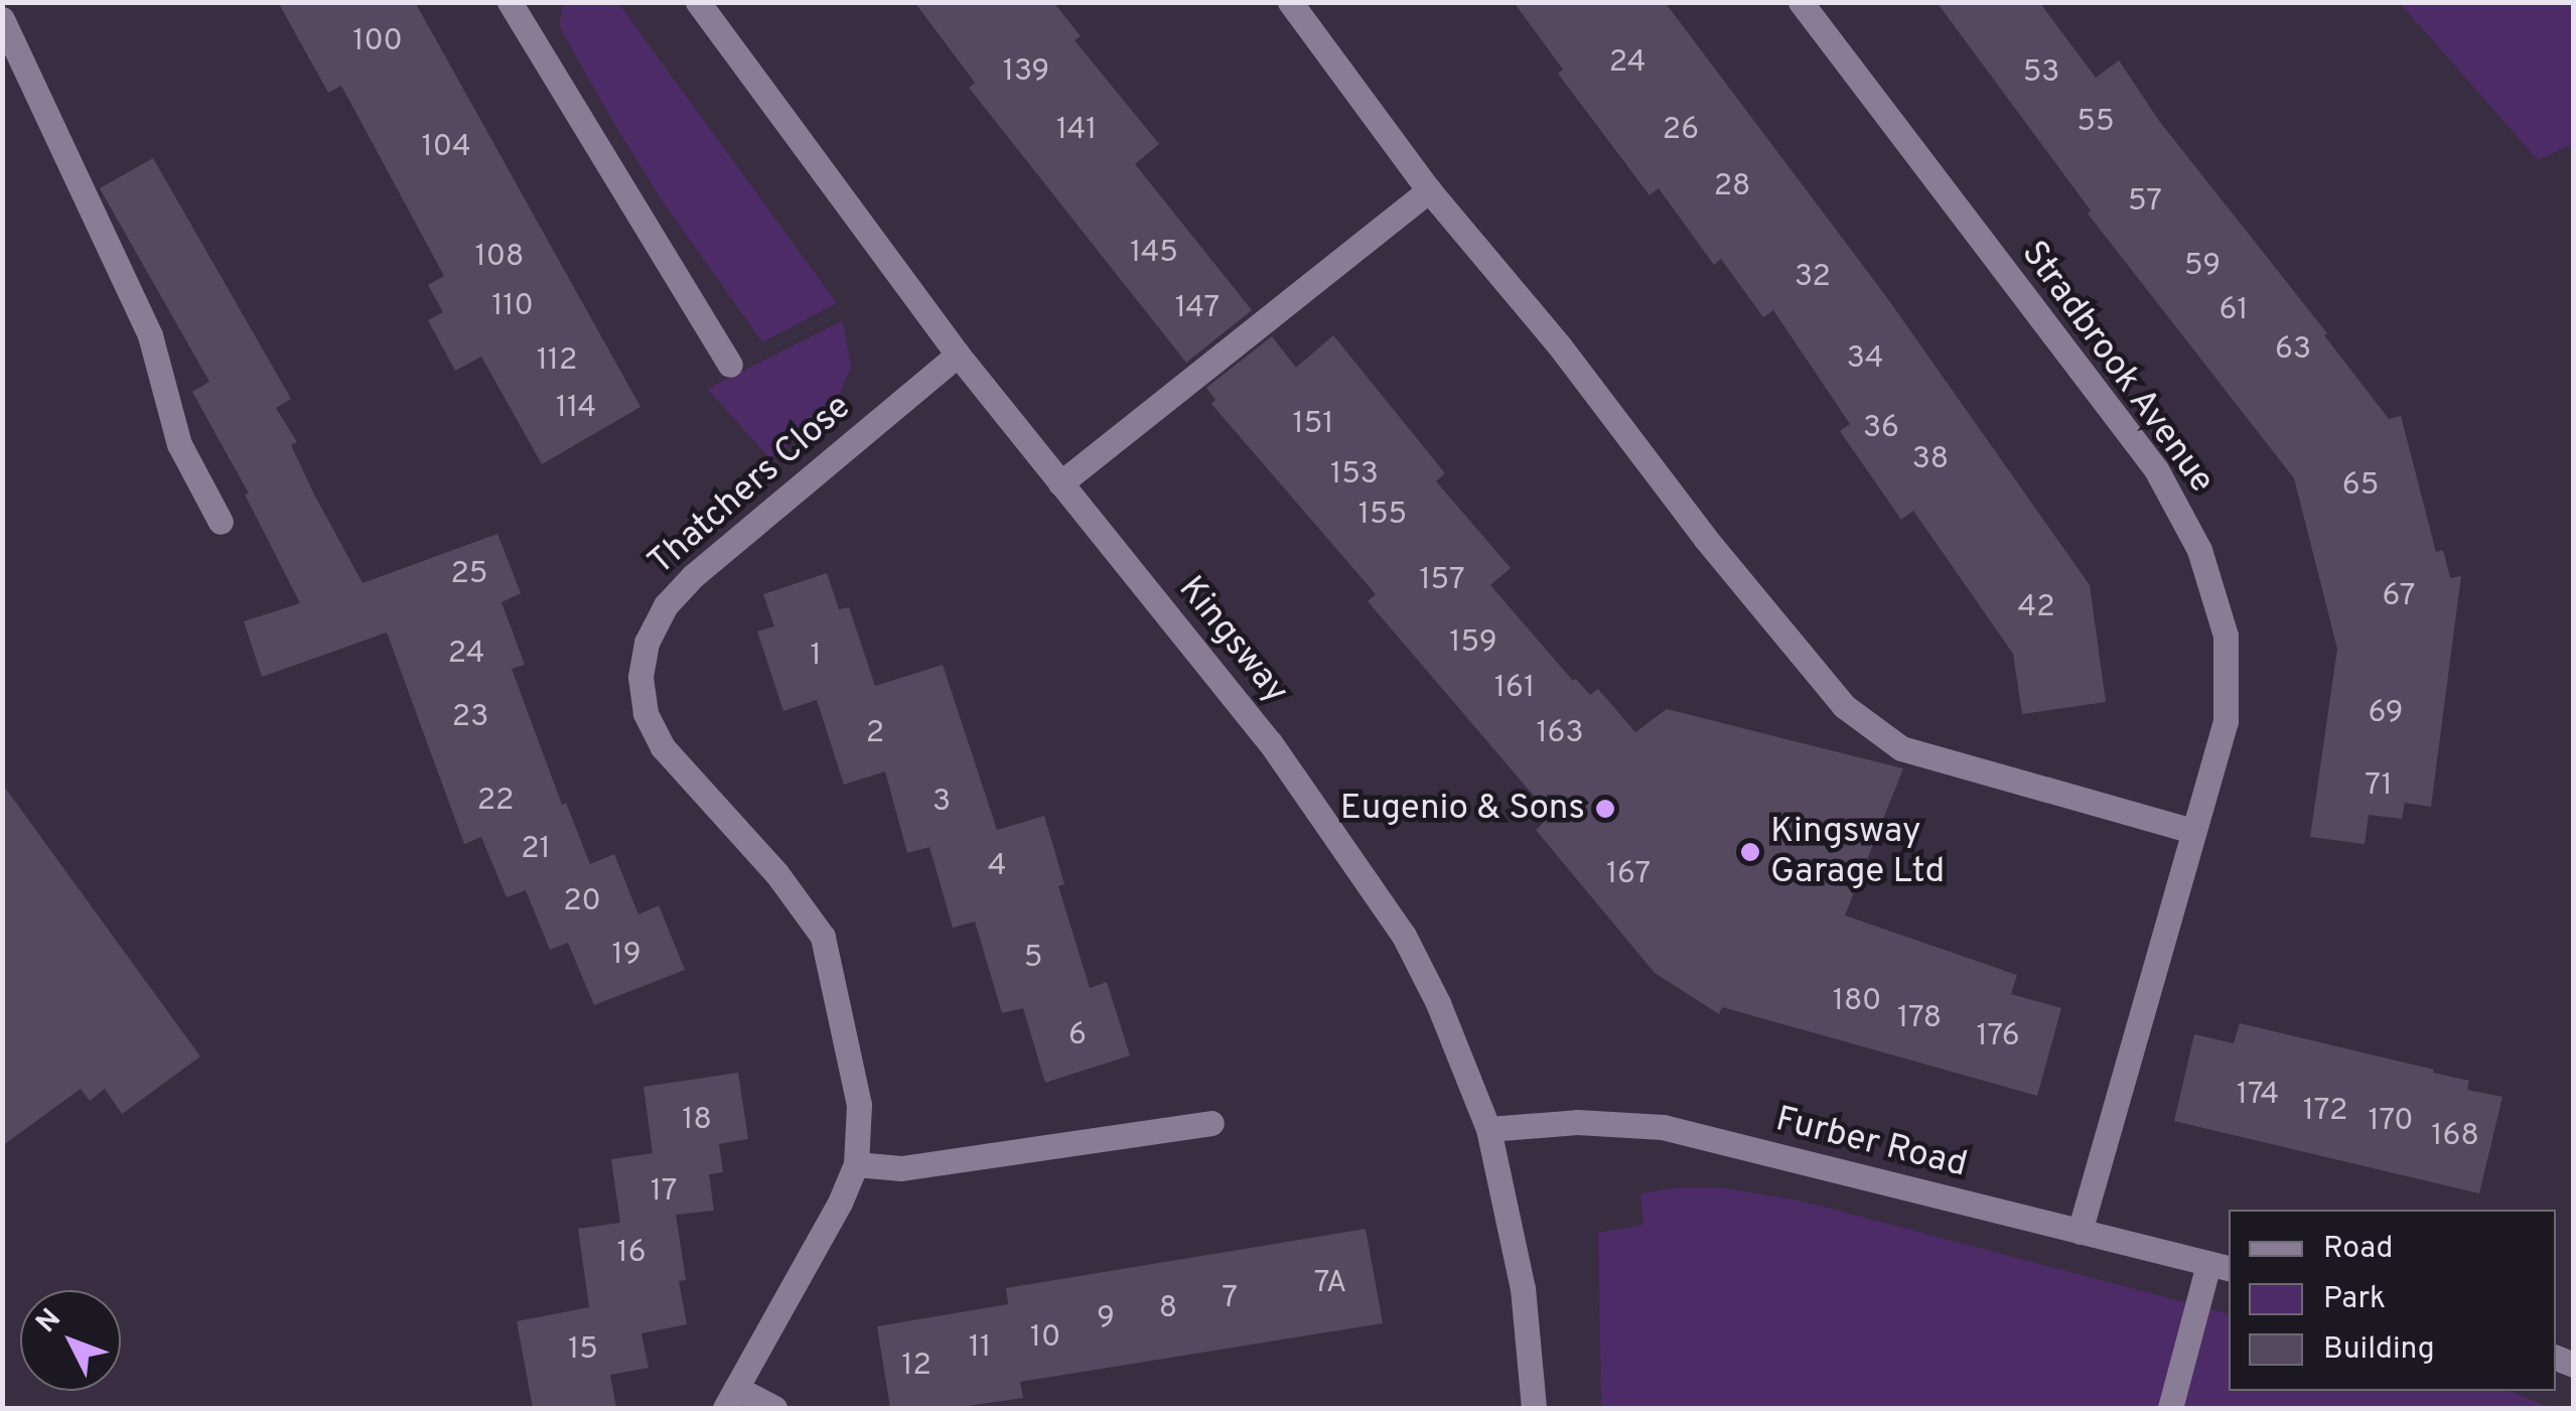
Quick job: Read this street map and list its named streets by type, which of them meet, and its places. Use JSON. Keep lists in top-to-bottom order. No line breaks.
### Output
{"streets":{"street":["Stradbrook Avenue","Thatchers Close","Kingsway","Furber Road"]},"crossings":[["Stradbrook Avenue","Furber Road"],["Thatchers Close","Kingsway"],["Kingsway","Furber Road"]],"places":["Eugenio & Sons","Kingsway Garage Ltd"],"house_numbers":["100","24","139","53","55","141","26","104","28","57","145","108","59","32","110","147","61","63","34","112","114","151","36","38","153","65","155","25","157","67","42","159","24","1","161","69","23","2","163","71","22","3","21","4","167","20","19","5","180","178","6","176","174","172","18","170","168","17","16","7A","7","8","9","10","11","15","12"],"legend":["Road","Park","Building"],"north":"top left"}
